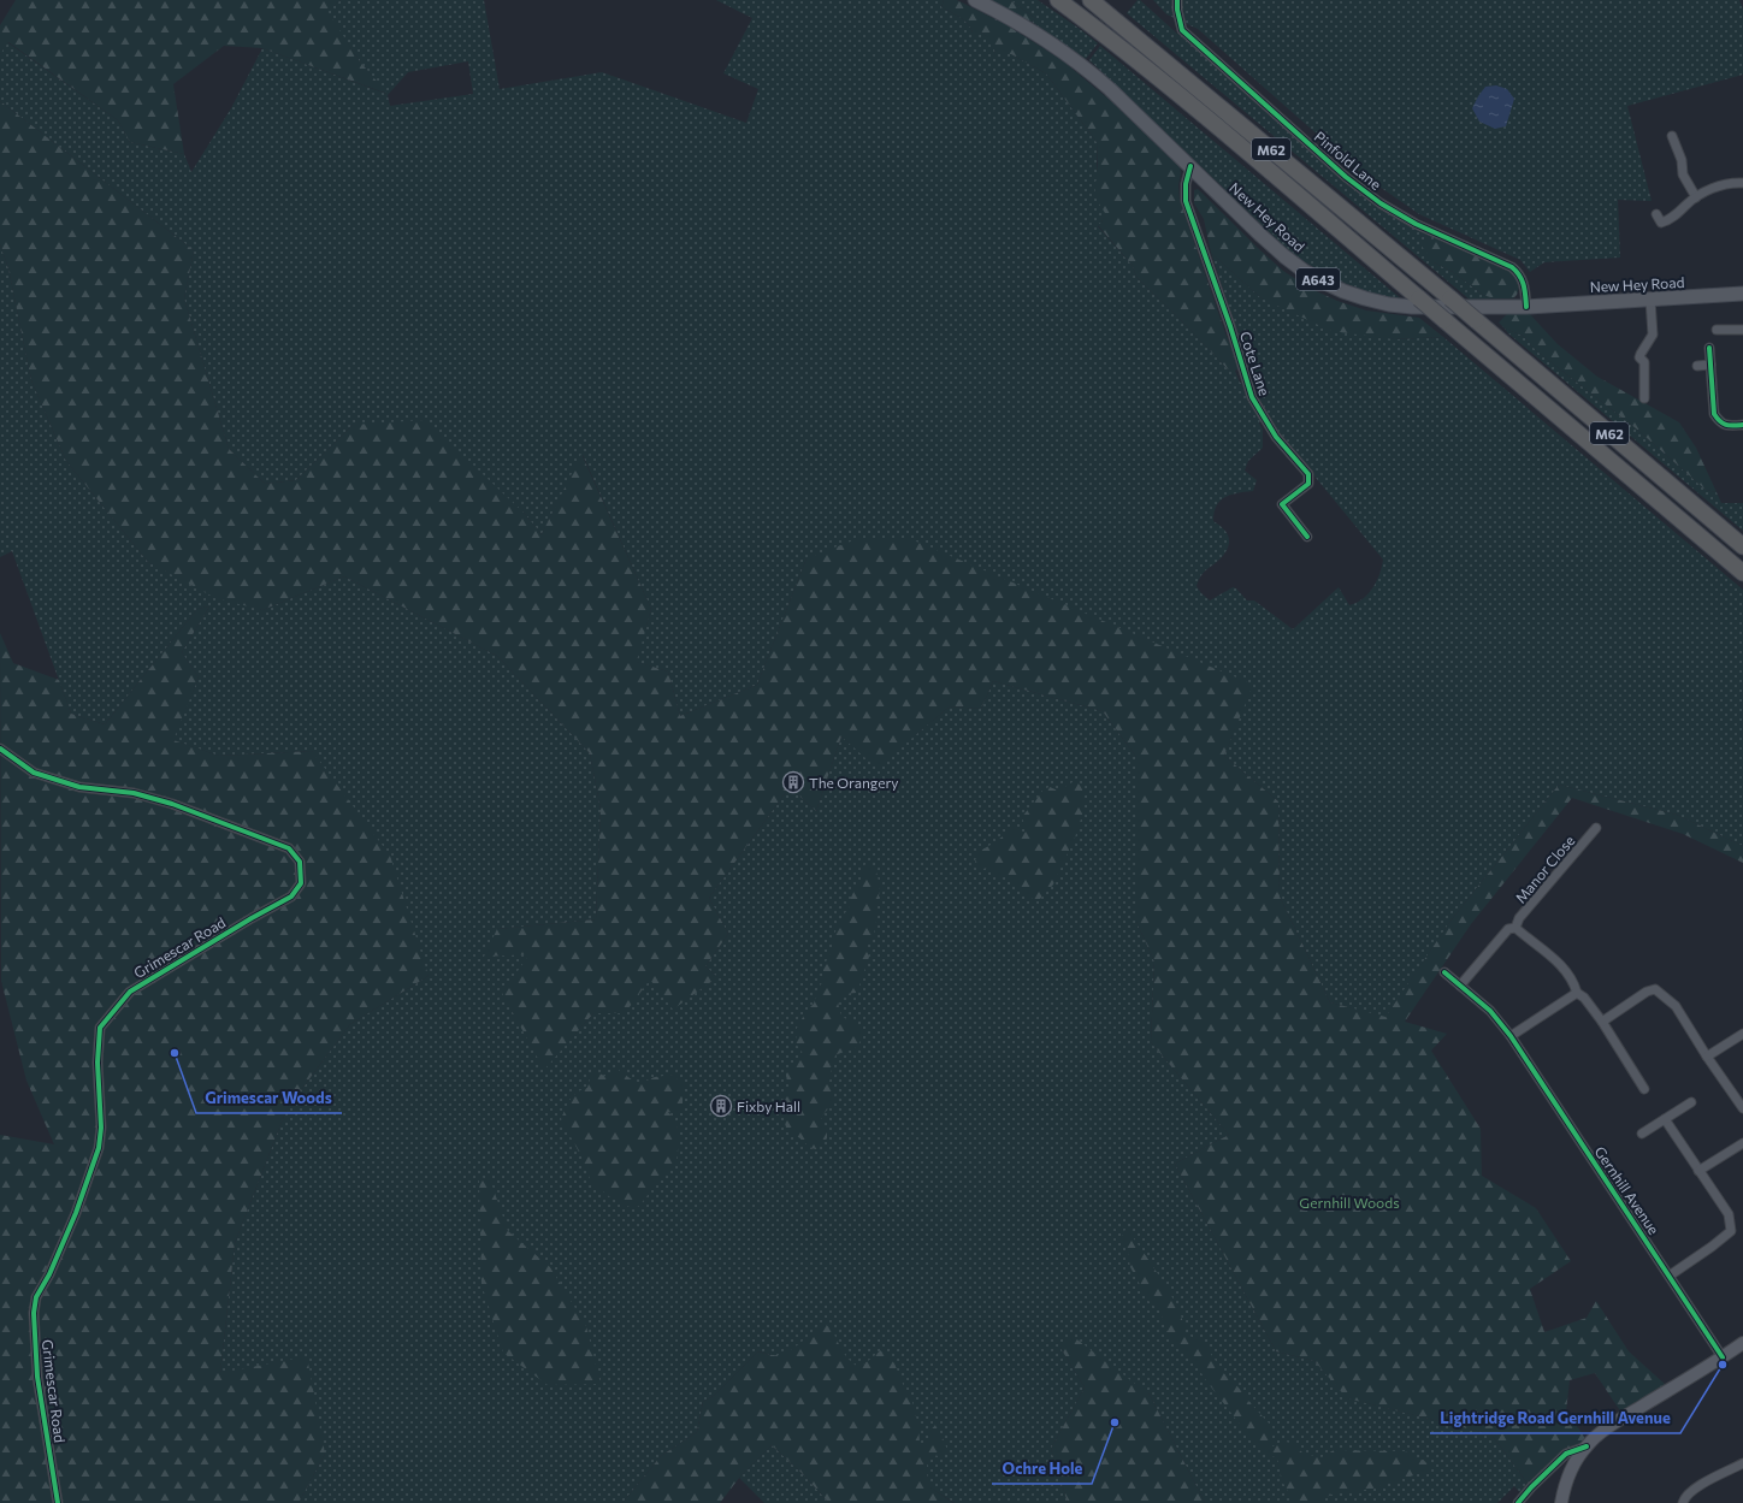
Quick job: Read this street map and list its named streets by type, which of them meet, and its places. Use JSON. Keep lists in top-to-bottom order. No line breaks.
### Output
{"streets":{"highway":["M62"],"main road":["New Hey Road","A643"],"street":["Pinfold Lane","Cote Lane","Manor Close","Grimescar Road","Gernhill Avenue"]},"crossings":[["Pinfold Lane","New Hey Road"],["New Hey Road","Cote Lane"],["Manor Close","Gernhill Avenue"]],"parks":["Gernhill Woods"],"places":{"building":["The Orangery","Fixby Hall"],"other":["Grimescar Woods","Lightridge Road Gernhill Avenue","Ochre Hole"]}}
